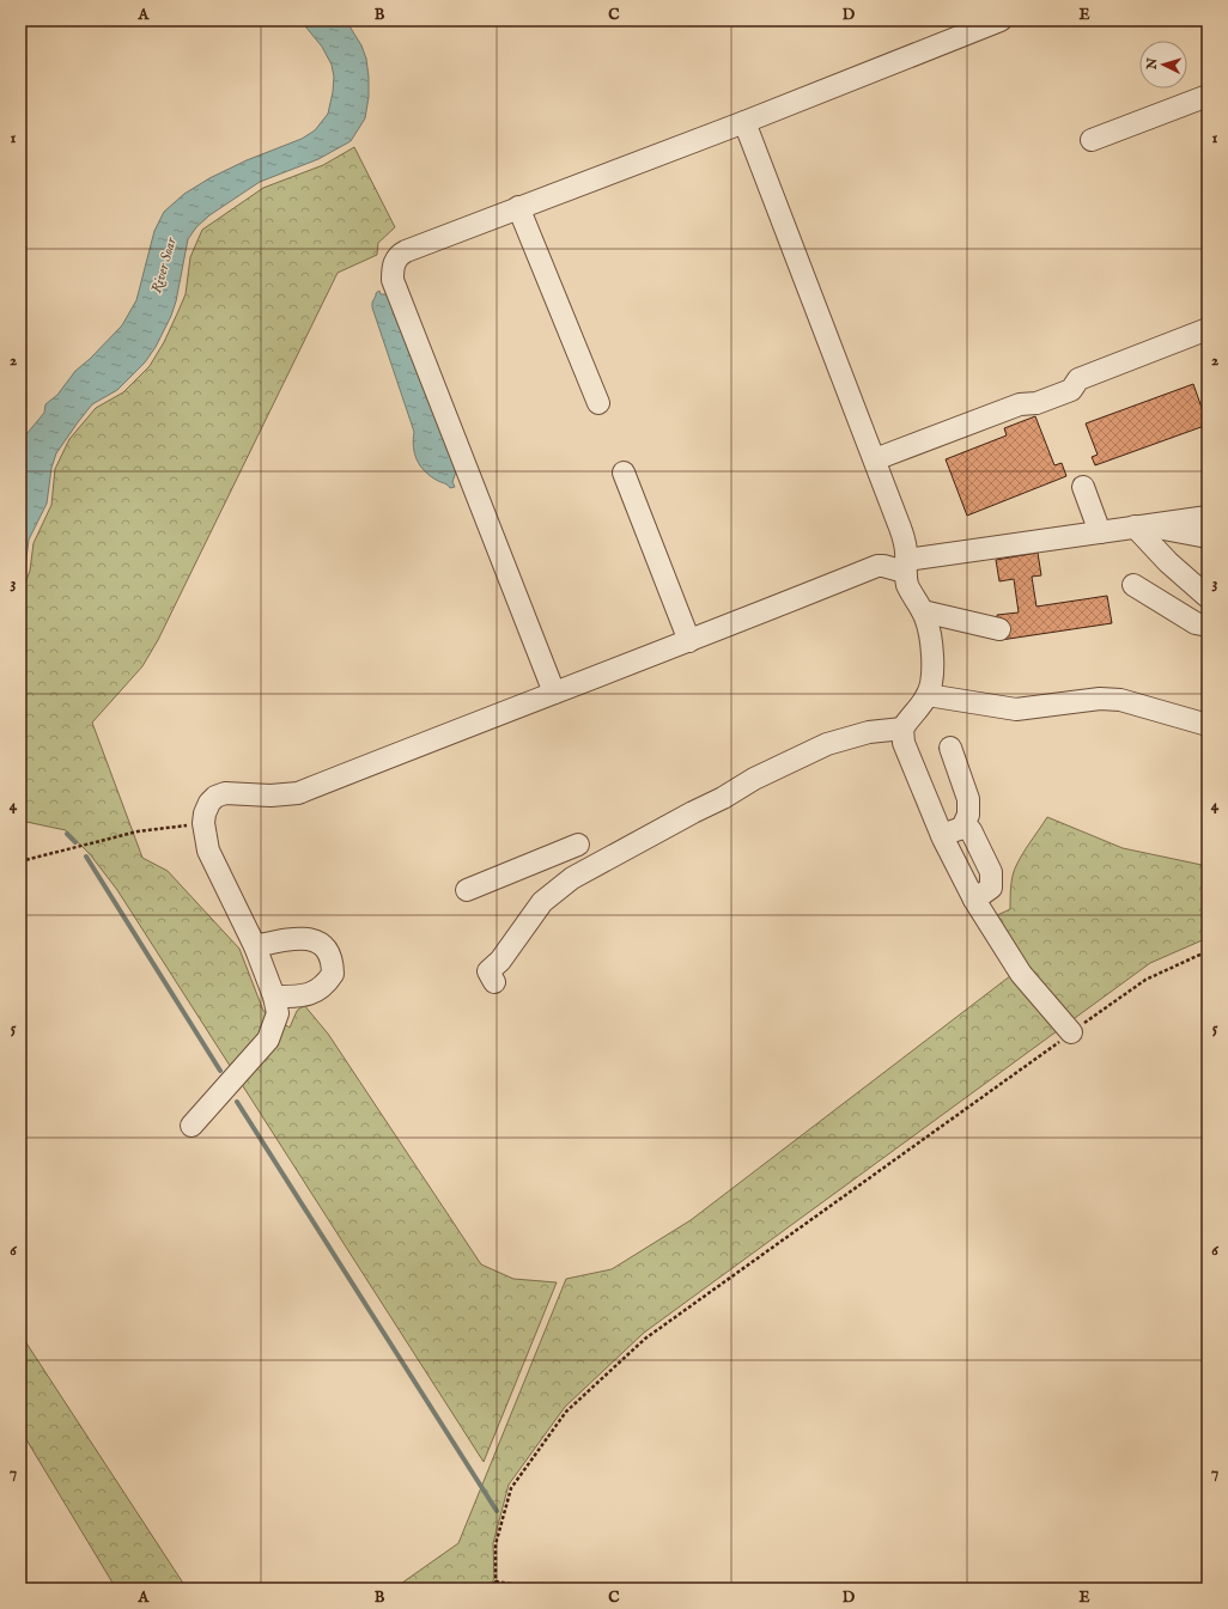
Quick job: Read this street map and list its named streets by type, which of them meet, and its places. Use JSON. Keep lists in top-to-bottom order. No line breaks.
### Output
{"water":["River Soar"],"north":"left","grid":{"columns":["A","B","C","D","E"],"rows":["1","2","3","4","5","6","7"]}}
